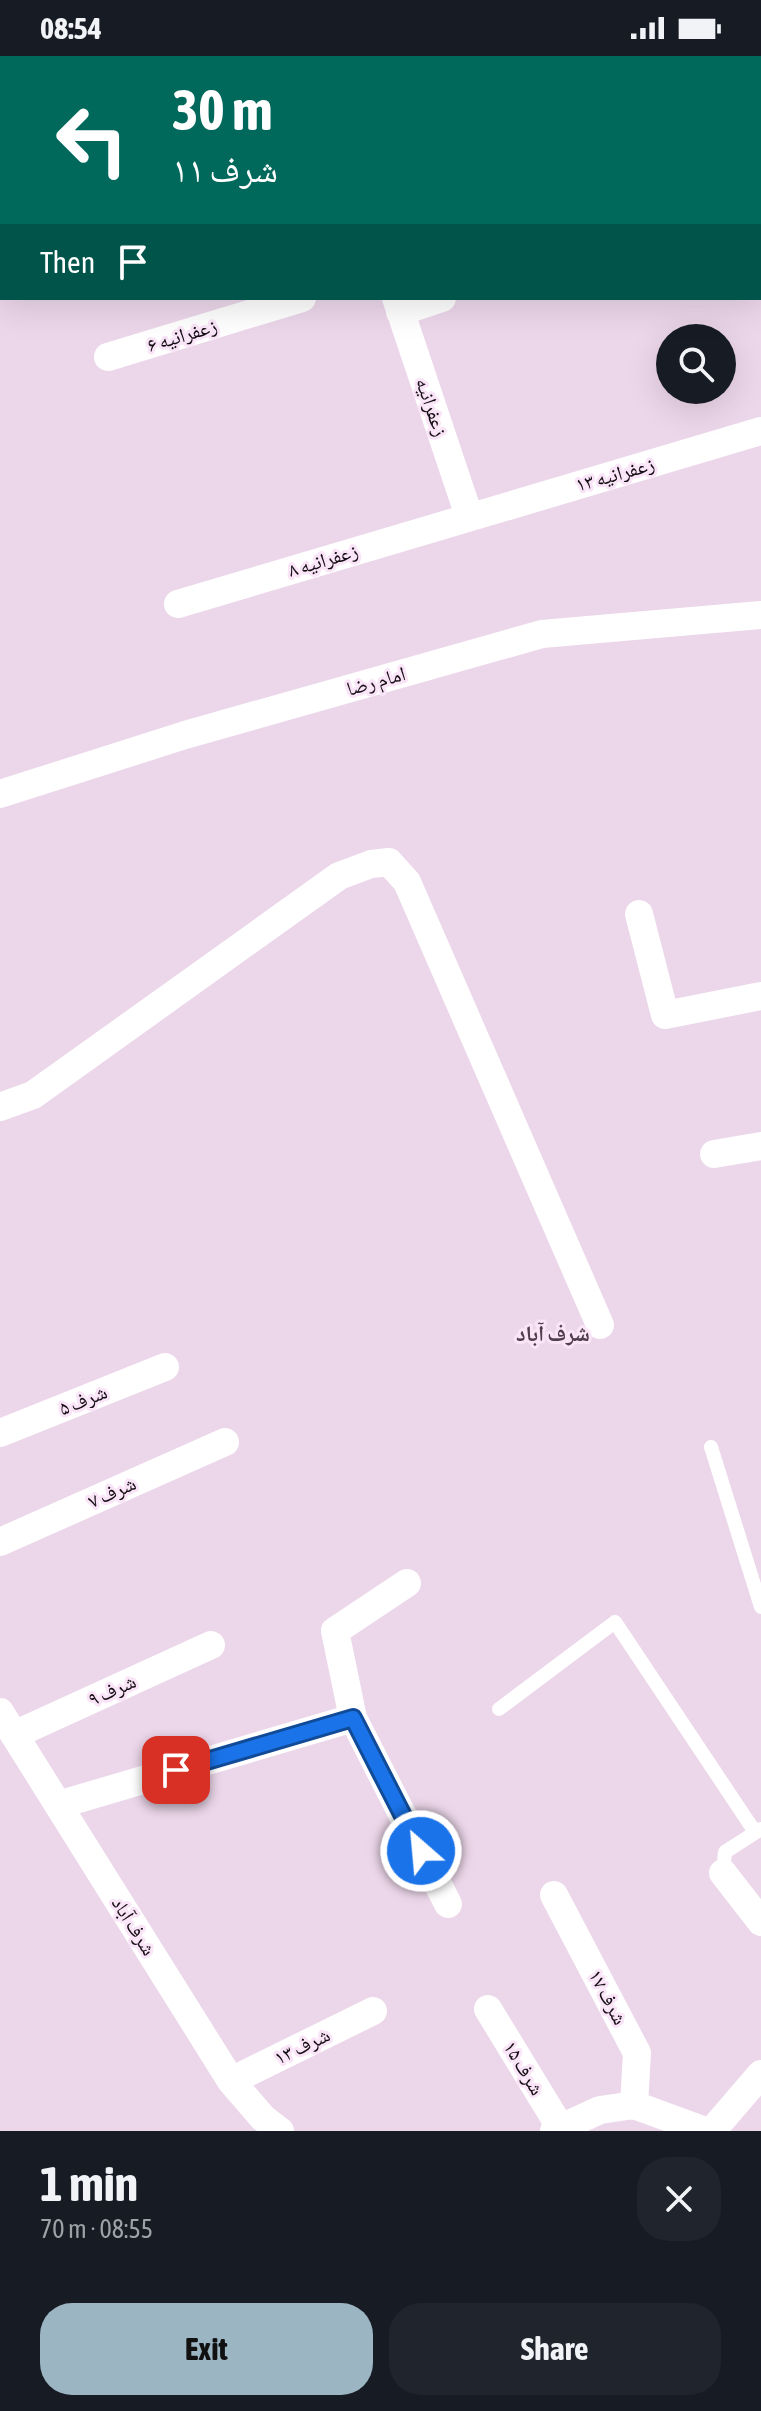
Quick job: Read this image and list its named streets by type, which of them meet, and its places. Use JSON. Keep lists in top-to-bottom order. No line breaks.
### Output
{"streets":{"street":["زعفرانیه ۶","زعفرانیه","زعفرانیه ۱۳","زعفرانیه ۸","امام رضا","شرف ۵","شرف ۷","شرف ۹","شرف آباد","شرف ۱۷","شرف ۱۳","شرف ۱۵"]},"crossings":[["زعفرانیه","زعفرانیه ۱۳"],["زعفرانیه","زعفرانیه ۸"],["زعفرانیه ۱۳","زعفرانیه ۸"],["شرف ۹","شرف آباد"],["شرف آباد","شرف ۱۳"]],"districts":["شرف آباد"],"page":{"status":"08:54","turn":["30 m","شرف ۱۱"],"then":"Then","heading":["1 min","70 m · 08:55"],"buttons":["Exit","Share"]}}
